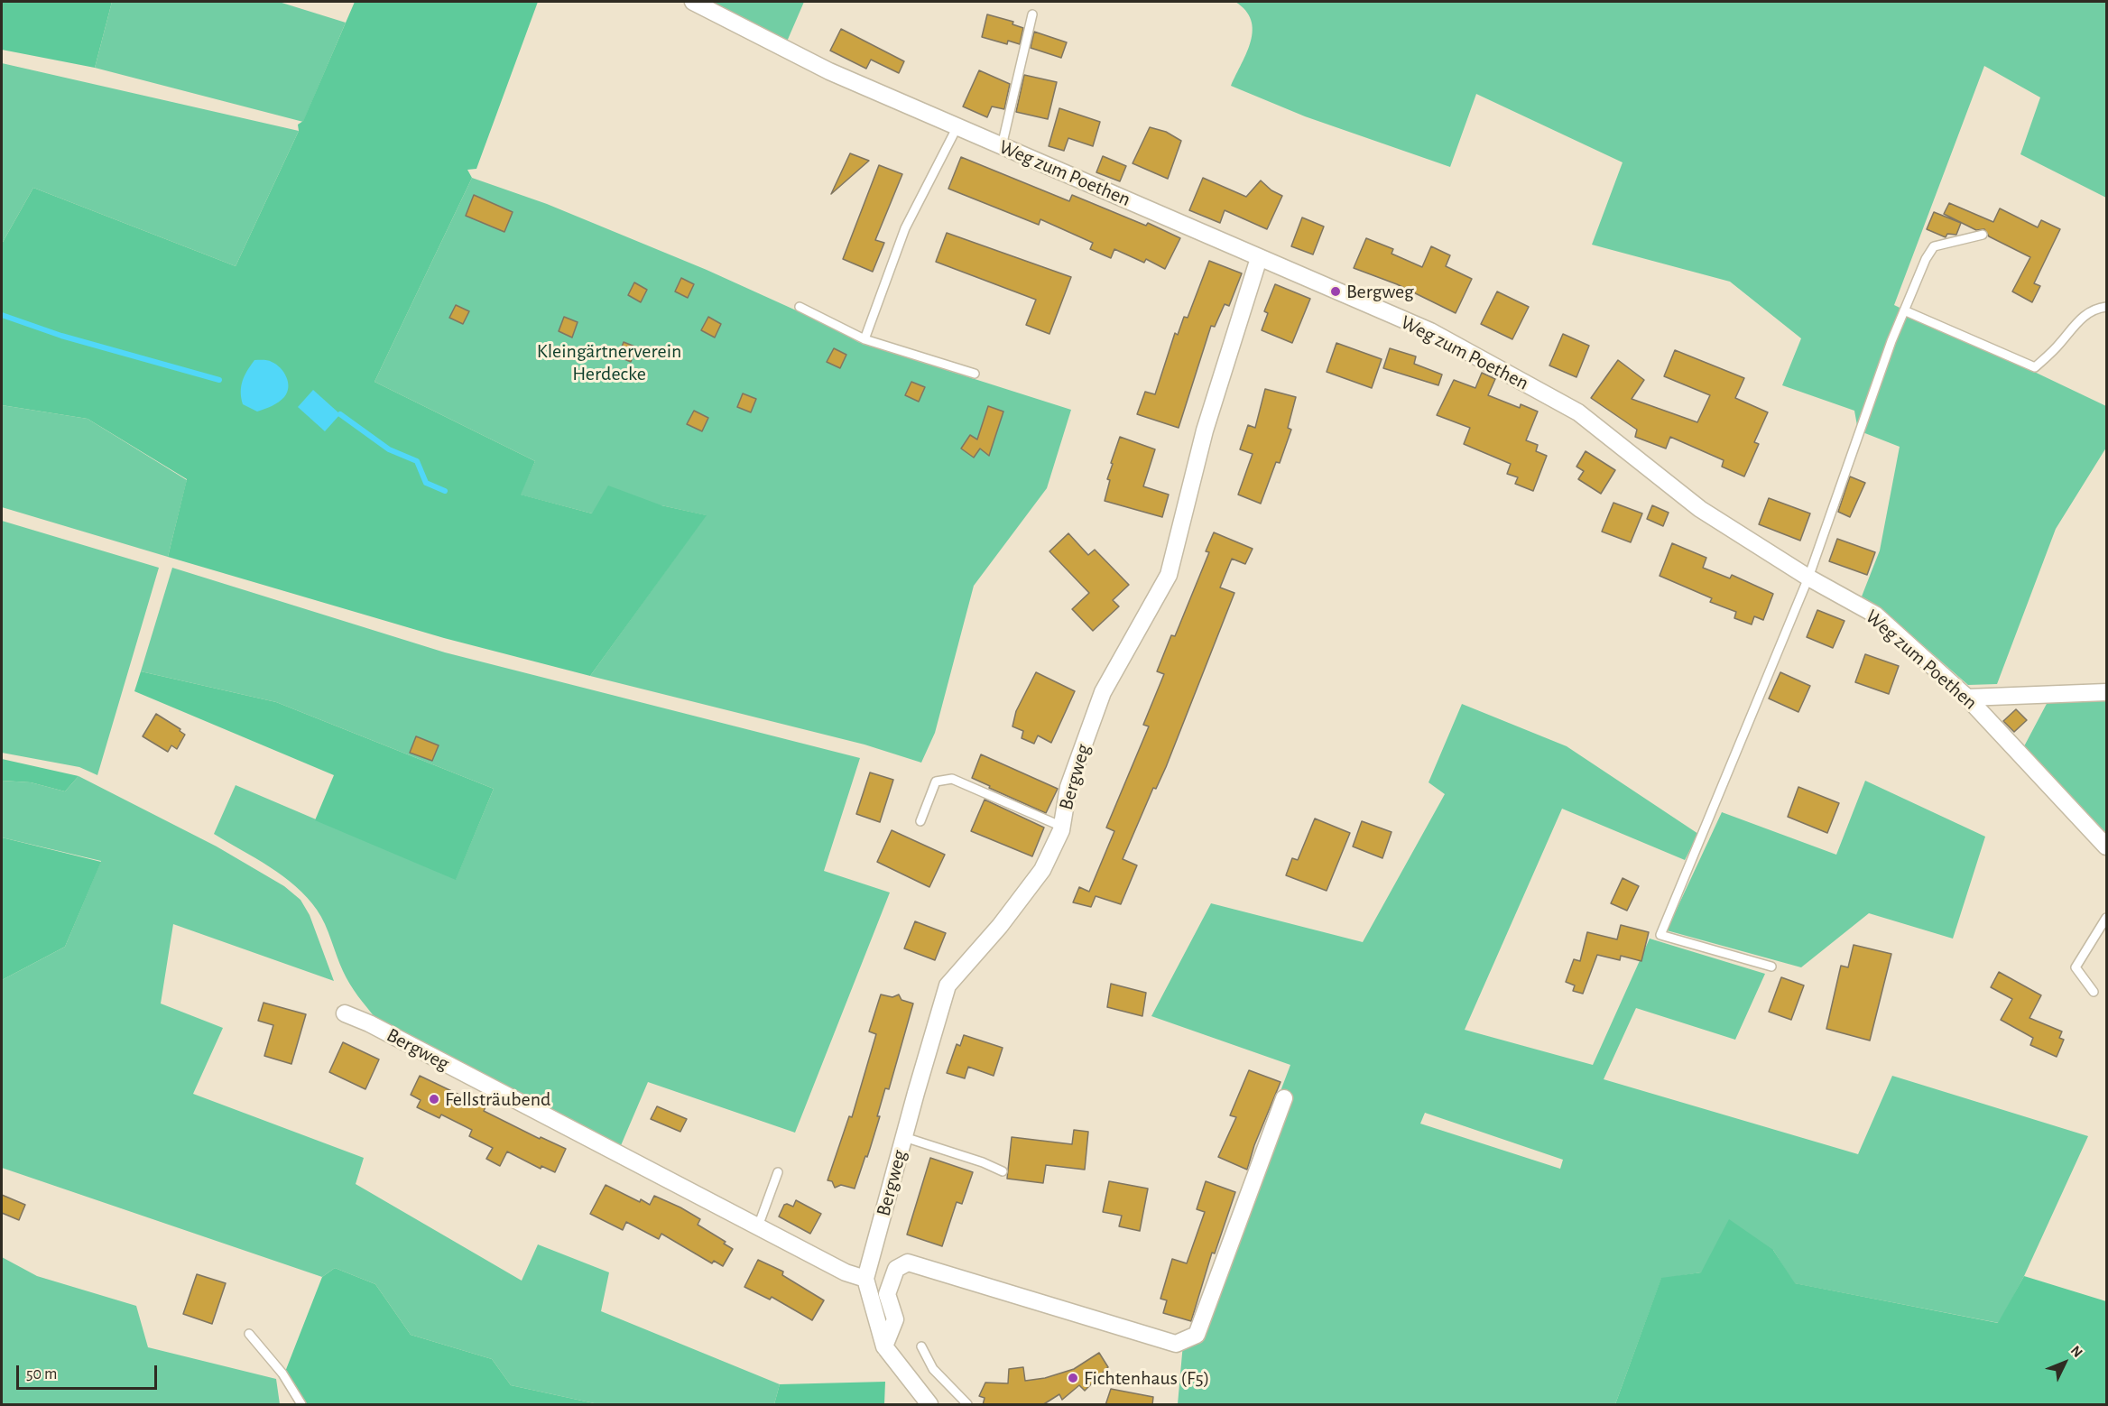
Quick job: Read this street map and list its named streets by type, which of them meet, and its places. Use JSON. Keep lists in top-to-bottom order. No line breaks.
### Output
{"streets":{"street":["Weg zum Poethen","Bergweg"]},"crossings":[["Weg zum Poethen","Bergweg"]],"parks":["Kleingärtnerverein Herdecke"],"places":["Bergweg","Fellsträubend","Fichtenhaus (F5)"],"scale_bar":"50 m","north":"top right"}
